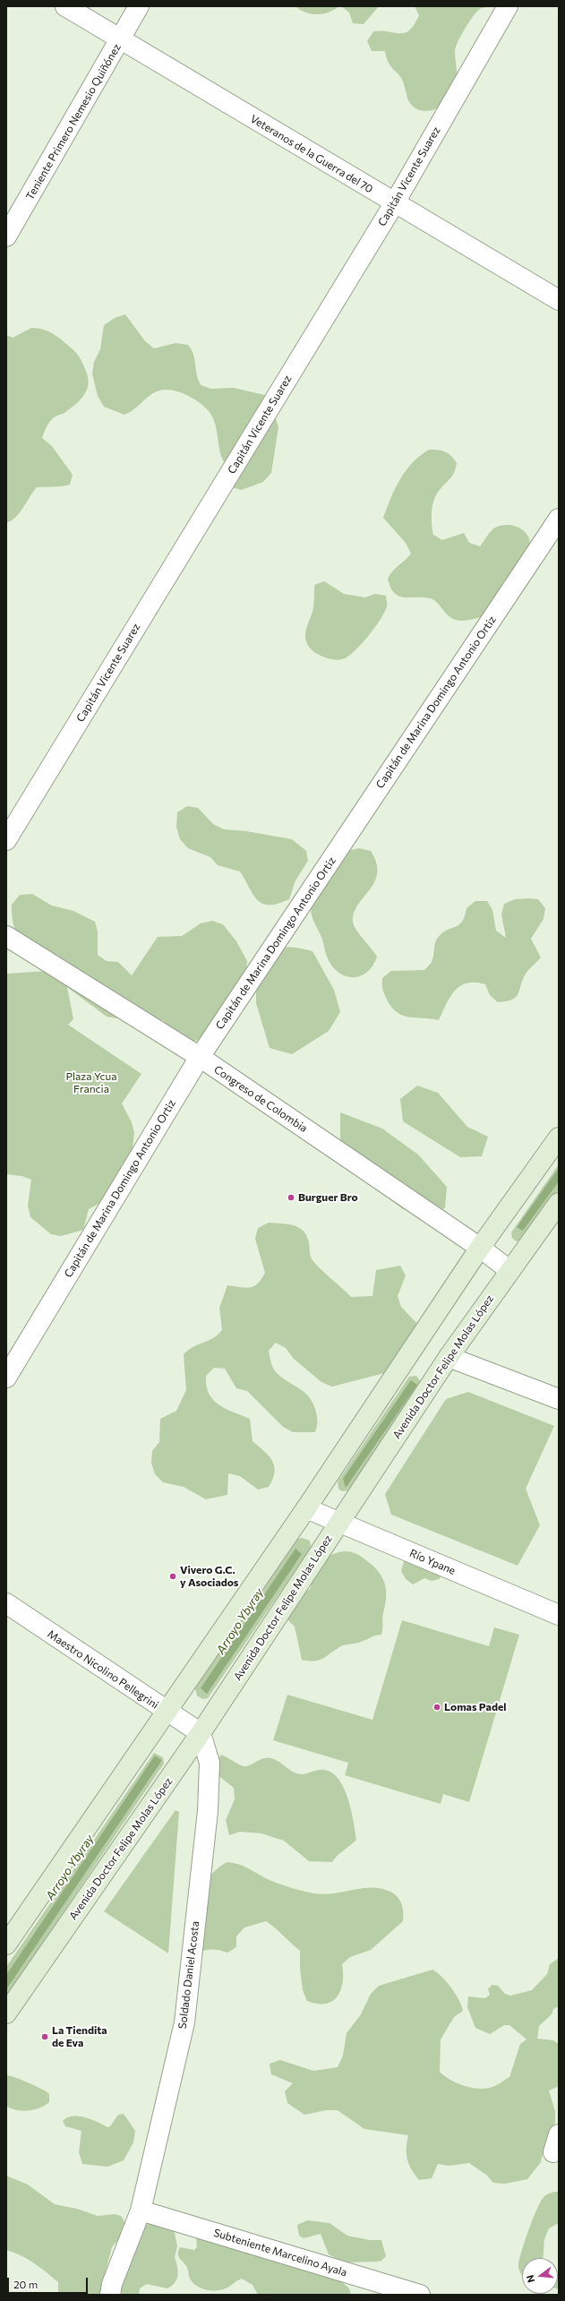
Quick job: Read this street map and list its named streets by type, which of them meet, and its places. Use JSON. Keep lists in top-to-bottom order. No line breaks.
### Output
{"streets":{"main road":["Avenida Doctor Felipe Molas López"],"street":["Teniente Primero Nemesio Quiñónez","Veteranos de la Guerra del 70","Capitán Vicente Suarez","Capitán de Marina Domingo Antonio Ortiz","Congreso de Colombia","Río Ypane","Maestro Nicolino Pellegrini","Soldado Daniel Acosta","Subteniente Marcelino Ayala"]},"crossings":[["Teniente Primero Nemesio Quiñónez","Veteranos de la Guerra del 70"],["Veteranos de la Guerra del 70","Capitán Vicente Suarez"],["Capitán de Marina Domingo Antonio Ortiz","Congreso de Colombia"],["Congreso de Colombia","Avenida Doctor Felipe Molas López"],["Avenida Doctor Felipe Molas López","Río Ypane"],["Avenida Doctor Felipe Molas López","Maestro Nicolino Pellegrini"],["Avenida Doctor Felipe Molas López","Soldado Daniel Acosta"],["Maestro Nicolino Pellegrini","Soldado Daniel Acosta"],["Soldado Daniel Acosta","Subteniente Marcelino Ayala"]],"water":["Arroyo Ybyray"],"parks":["Plaza Ycua Francia"],"places":["Burguer Bro","Vivero G.C. y Asociados","Lomas Padel","La Tiendita de Eva"],"scale_bar":"20 m","north":"left"}
